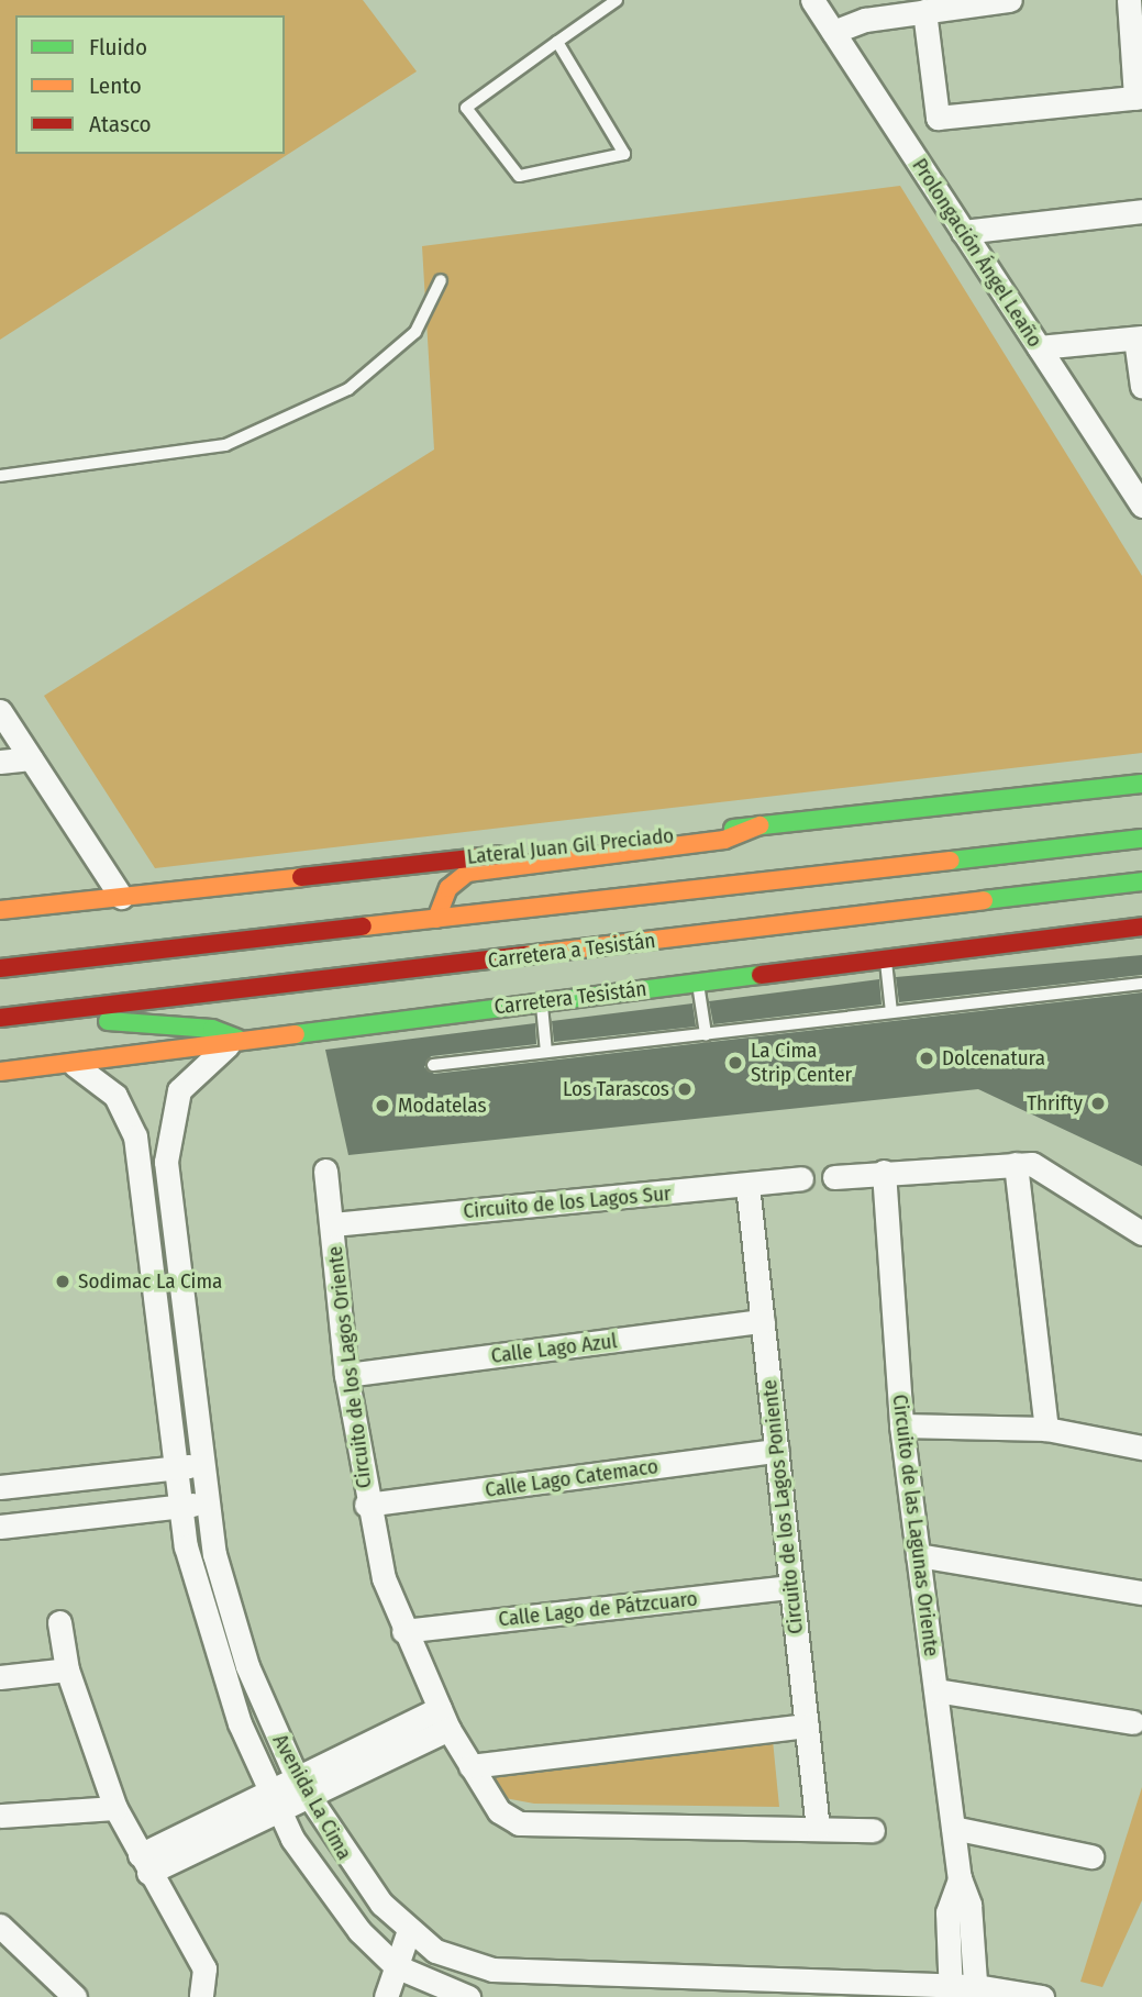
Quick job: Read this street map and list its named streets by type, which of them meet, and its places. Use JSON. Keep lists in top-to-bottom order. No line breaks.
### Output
{"streets":{"main road":["Lateral Juan Gil Preciado","Carretera a Tesistán","Carretera Tesistán"],"street":["Prolongación Ángel Leaño","Circuito de los Lagos Sur","Calle Lago Azul","Circuito de los Lagos Oriente","Calle Lago Catemaco","Circuito de los Lagos Poniente","Circuito de las Lagunas Oriente","Calle Lago de Pátzcuaro","Avenida La Cima"]},"crossings":[["Carretera Tesistán","Avenida La Cima"],["Circuito de los Lagos Sur","Circuito de los Lagos Oriente"],["Circuito de los Lagos Sur","Circuito de los Lagos Poniente"],["Calle Lago Azul","Circuito de los Lagos Oriente"],["Calle Lago Azul","Circuito de los Lagos Poniente"],["Circuito de los Lagos Oriente","Calle Lago Catemaco"],["Circuito de los Lagos Oriente","Circuito de los Lagos Poniente"],["Circuito de los Lagos Oriente","Calle Lago de Pátzcuaro"],["Calle Lago Catemaco","Circuito de los Lagos Poniente"],["Circuito de los Lagos Poniente","Calle Lago de Pátzcuaro"],["Circuito de las Lagunas Oriente","Avenida La Cima"]],"places":["Dolcenatura","La Cima Strip Center","Los Tarascos","Thrifty","Modatelas","Sodimac La Cima"],"legend":["Fluido","Lento","Atasco"]}
